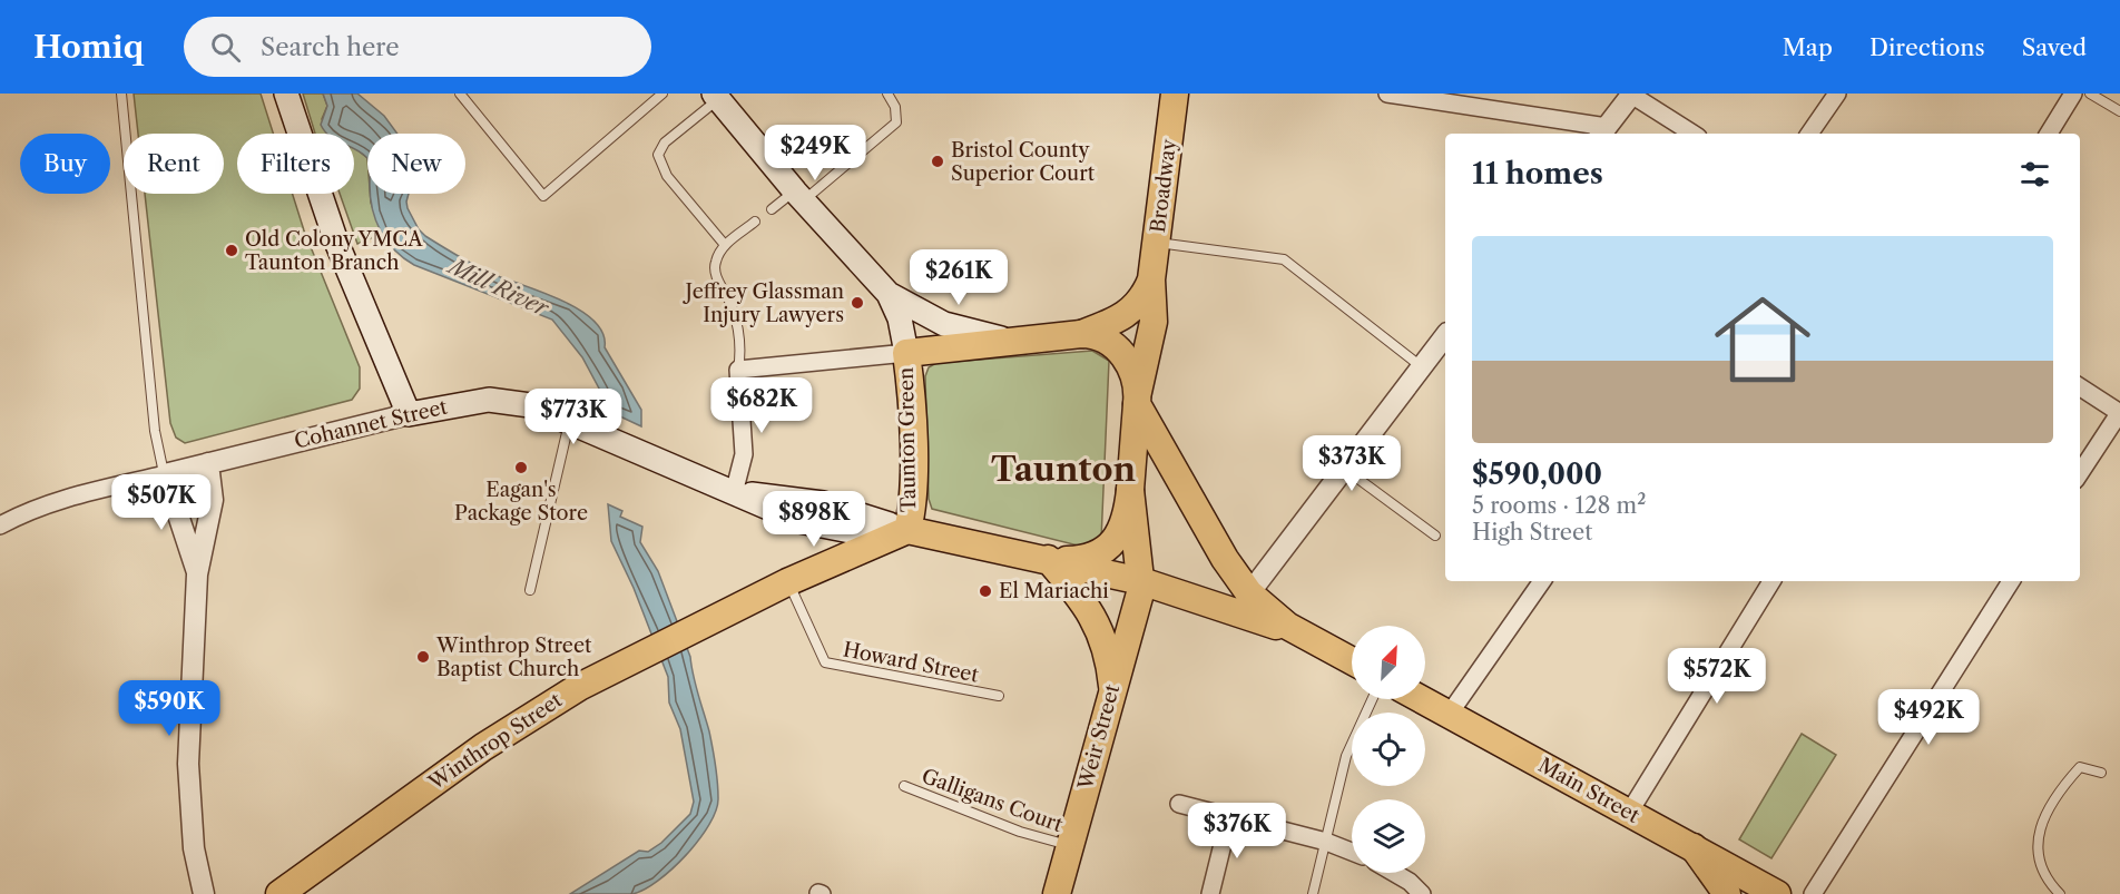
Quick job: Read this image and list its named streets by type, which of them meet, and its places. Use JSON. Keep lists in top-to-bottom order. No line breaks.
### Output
{"streets":{"main road":["Broadway","Cohannet Street","Taunton Green","Weir Street","Winthrop Street","Main Street"],"lane":["Howard Street","Galligans Court"]},"crossings":[["Broadway","Taunton Green"],["Cohannet Street","Taunton Green"],["Cohannet Street","Winthrop Street"],["Taunton Green","Weir Street"],["Taunton Green","Winthrop Street"],["Howard Street","Winthrop Street"],["Weir Street","Galligans Court"]],"districts":["Taunton"],"water":["Mill River"],"places":["Bristol County Superior Court","Old Colony YMCA Taunton Branch","Jeffrey Glassman Injury Lawyers","Eagan's Package Store","El Mariachi","Winthrop Street Baptist Church"],"north":"top right","page":{"header":"Homiq","search":"Search here","nav":["Map","Directions","Saved"],"price":["$249K","$261K","$682K","$773K","$373K","$507K","$898K","$572K","$590K","$492K","$376K"],"chip":["Buy","Rent","Filters","New"],"heading":"11 homes","list":[{"name":"$590,000","note":"5 rooms · 128 m² · High Street"}]}}
